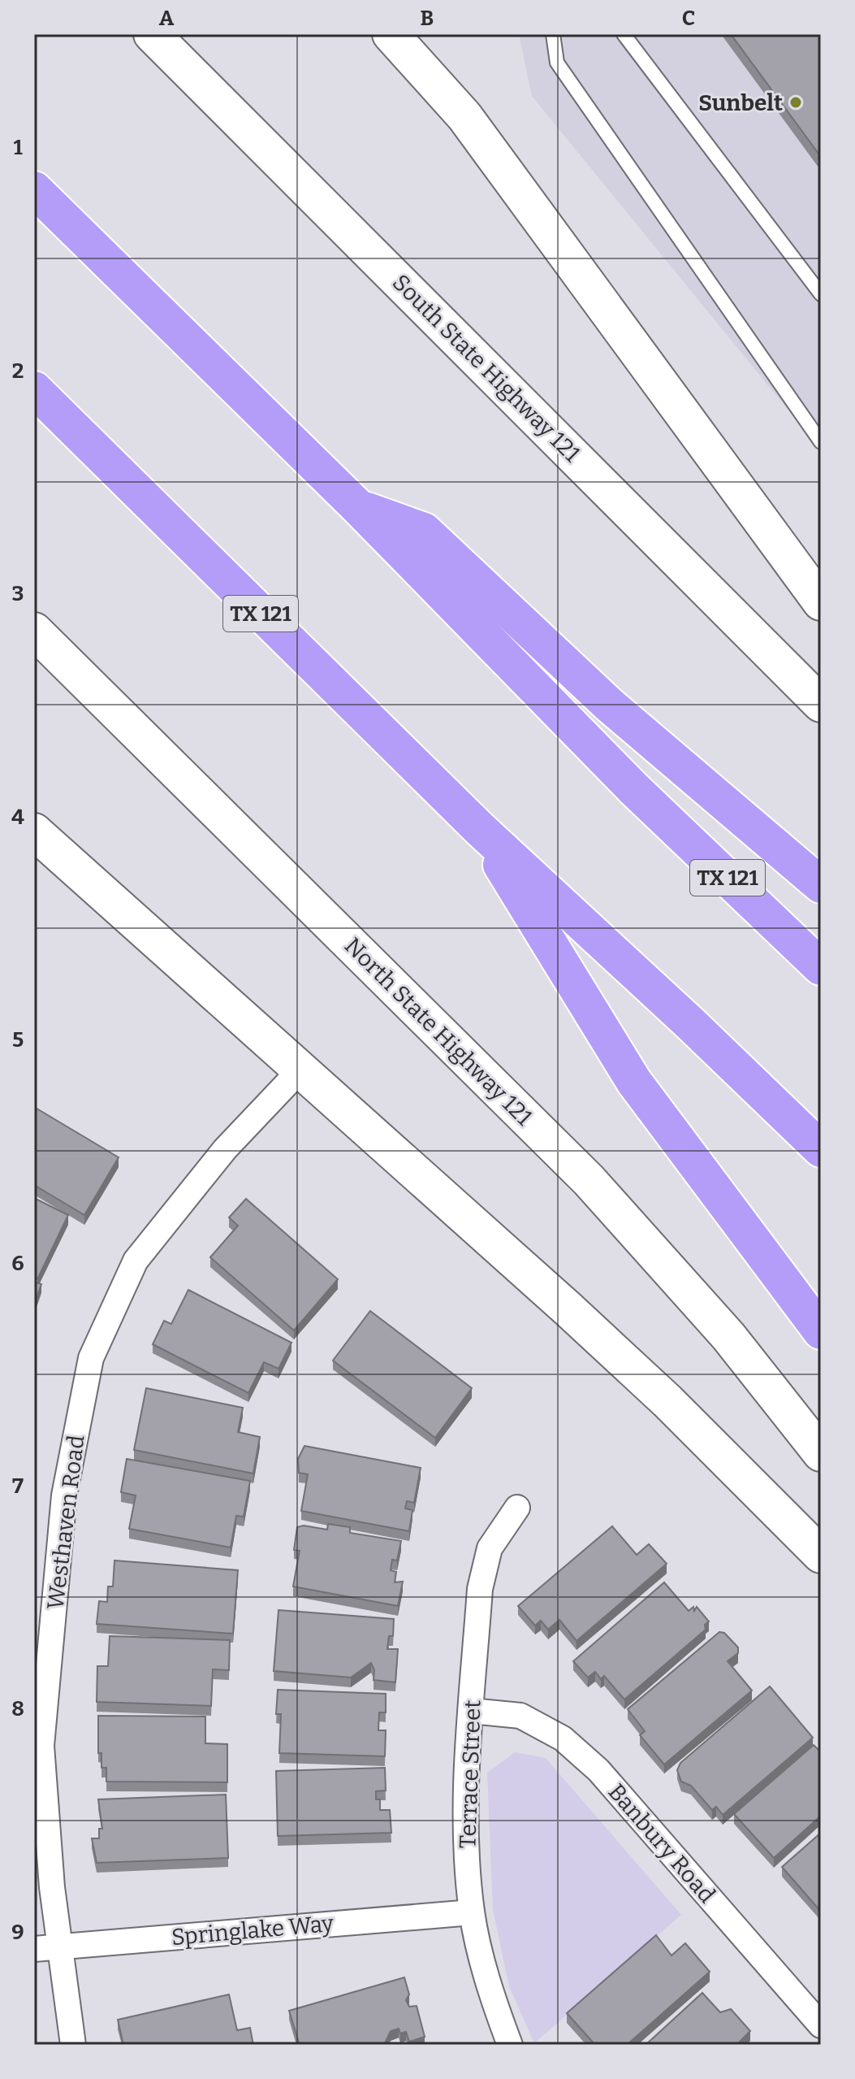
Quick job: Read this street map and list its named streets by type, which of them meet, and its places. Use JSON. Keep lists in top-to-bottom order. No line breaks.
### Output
{"streets":{"highway":["TX 121"],"main road":["South State Highway 121","North State Highway 121"],"street":["Westhaven Road","Terrace Street","Banbury Road","Springlake Way"]},"crossings":[["Westhaven Road","Springlake Way"],["Terrace Street","Banbury Road"],["Terrace Street","Springlake Way"]],"places":["Sunbelt"],"grid":{"columns":["A","B","C"],"rows":["1","2","3","4","5","6","7","8","9"]}}
